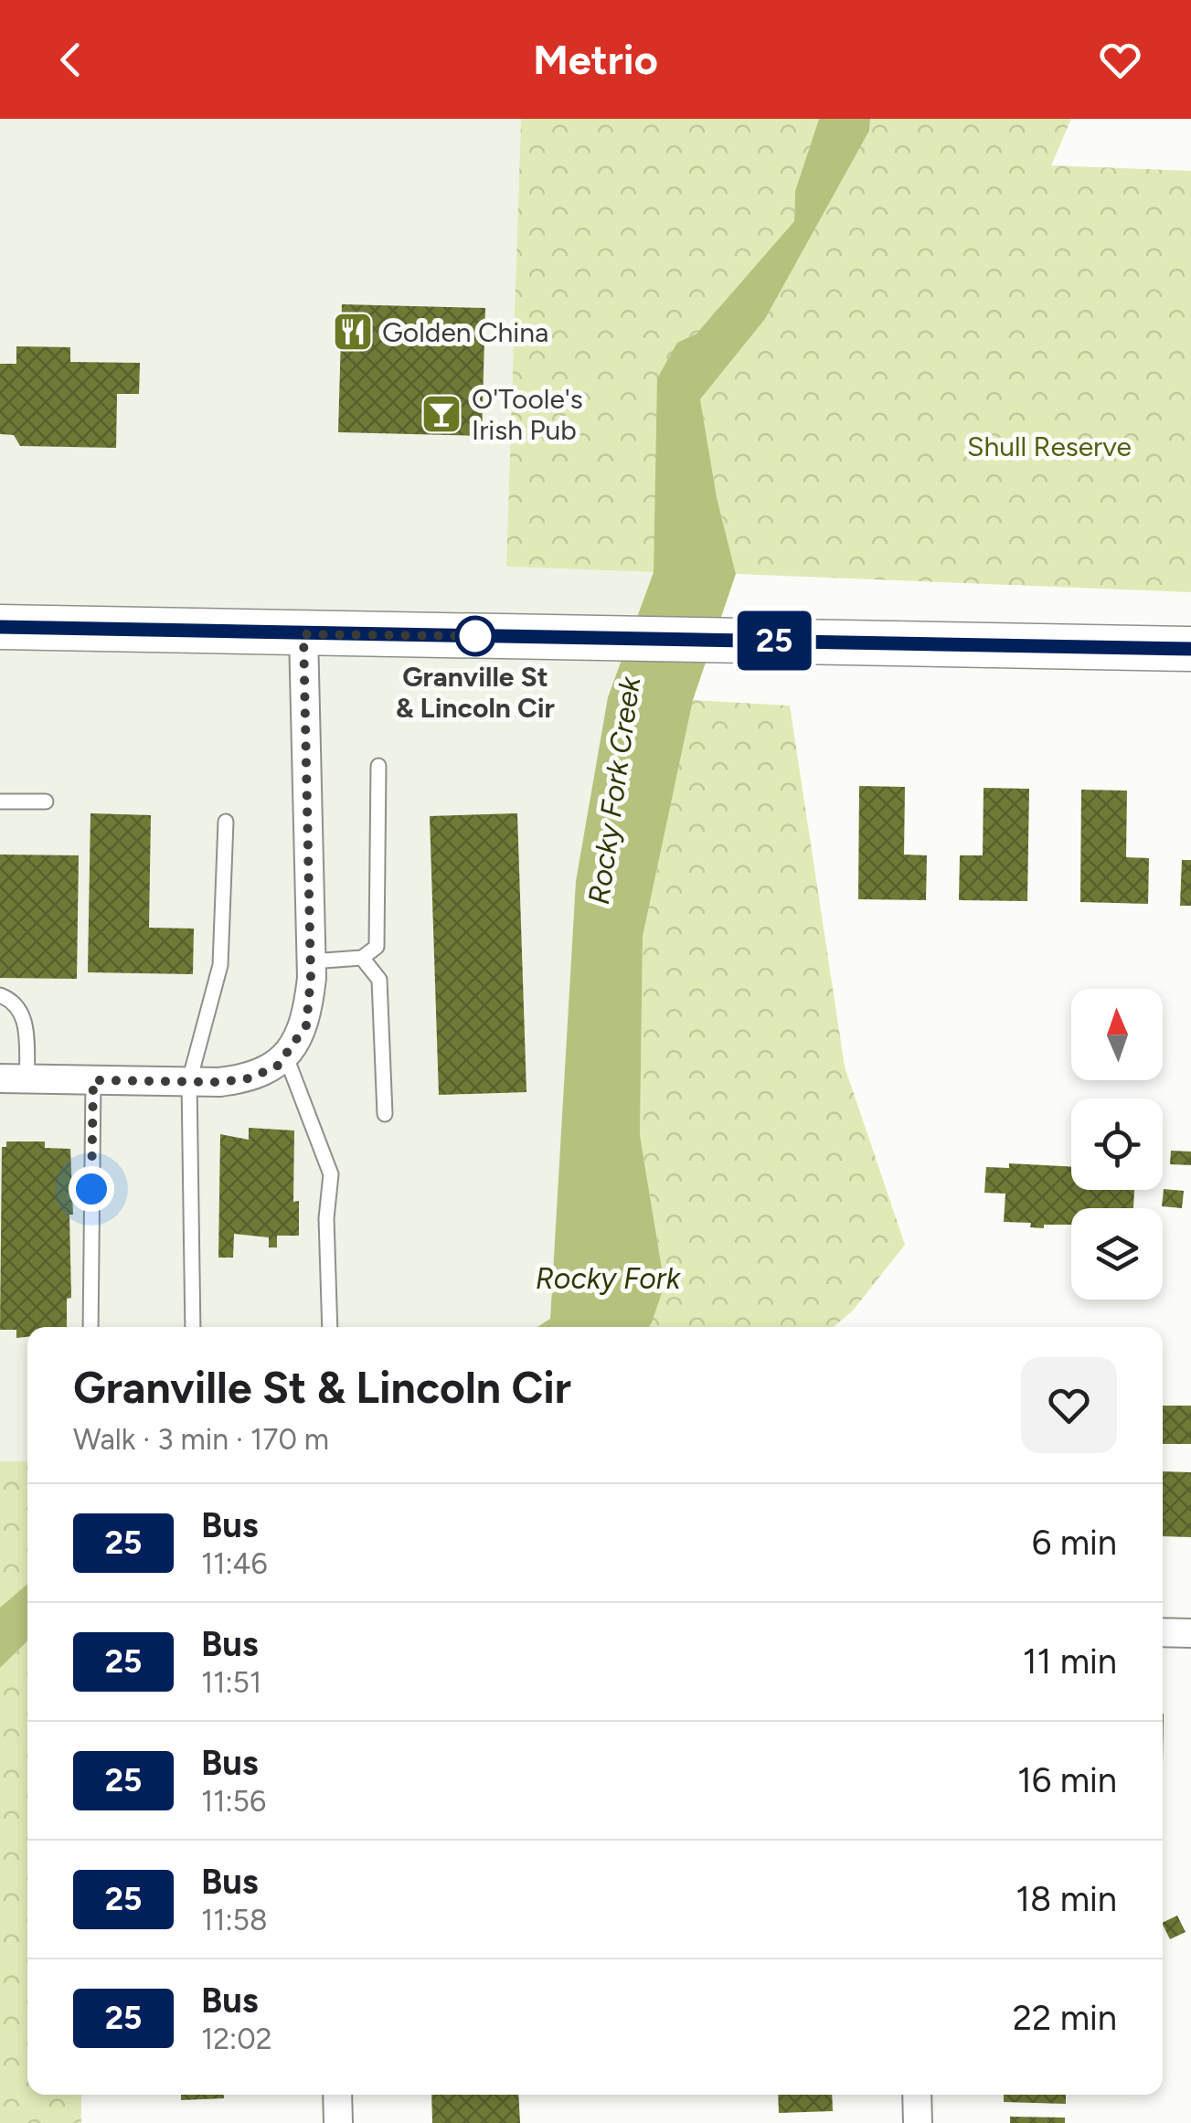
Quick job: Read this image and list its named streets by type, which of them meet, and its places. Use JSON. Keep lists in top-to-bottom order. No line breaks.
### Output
{"water":["Rocky Fork Creek","Rocky Fork"],"parks":["Shull Reserve"],"places":{"restaurant":["Golden China"],"bar":["O'Toole's Irish Pub"],"other":["Granville St & Lincoln Cir"]},"lines":["bus line 25"],"north":"top","page":{"header":"Metrio","on_map":"25","heading":["Granville St & Lincoln Cir","Walk · 3 min · 170 m"],"list":[{"mark":"25","name":"Bus","note":"11:46","value":"6 min"},{"mark":"25","name":"Bus","note":"11:51","value":"11 min"},{"mark":"25","name":"Bus","note":"11:56","value":"16 min"},{"mark":"25","name":"Bus","note":"11:58","value":"18 min"},{"mark":"25","name":"Bus","note":"12:02","value":"22 min"}]}}
